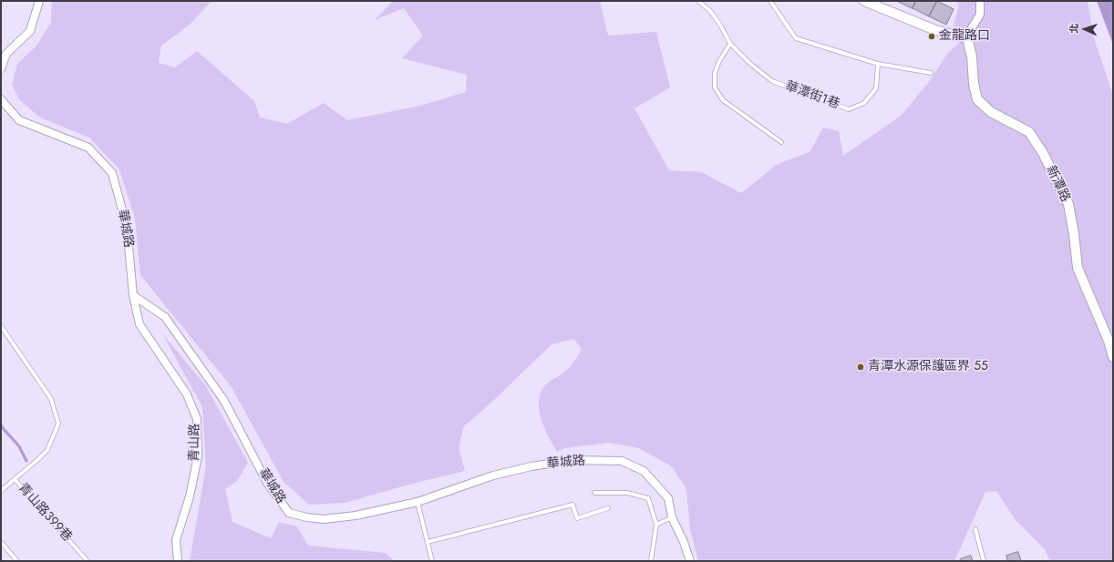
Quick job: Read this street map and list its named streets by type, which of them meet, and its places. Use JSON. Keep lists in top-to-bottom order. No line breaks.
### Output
{"streets":{"street":["新潭路","華城路","青山路"],"lane":["華潭街1巷","青山路399巷"]},"crossings":[["華城路","青山路"]],"places":["金龍路口","青潭水源保護區界 55"],"north":"left"}
